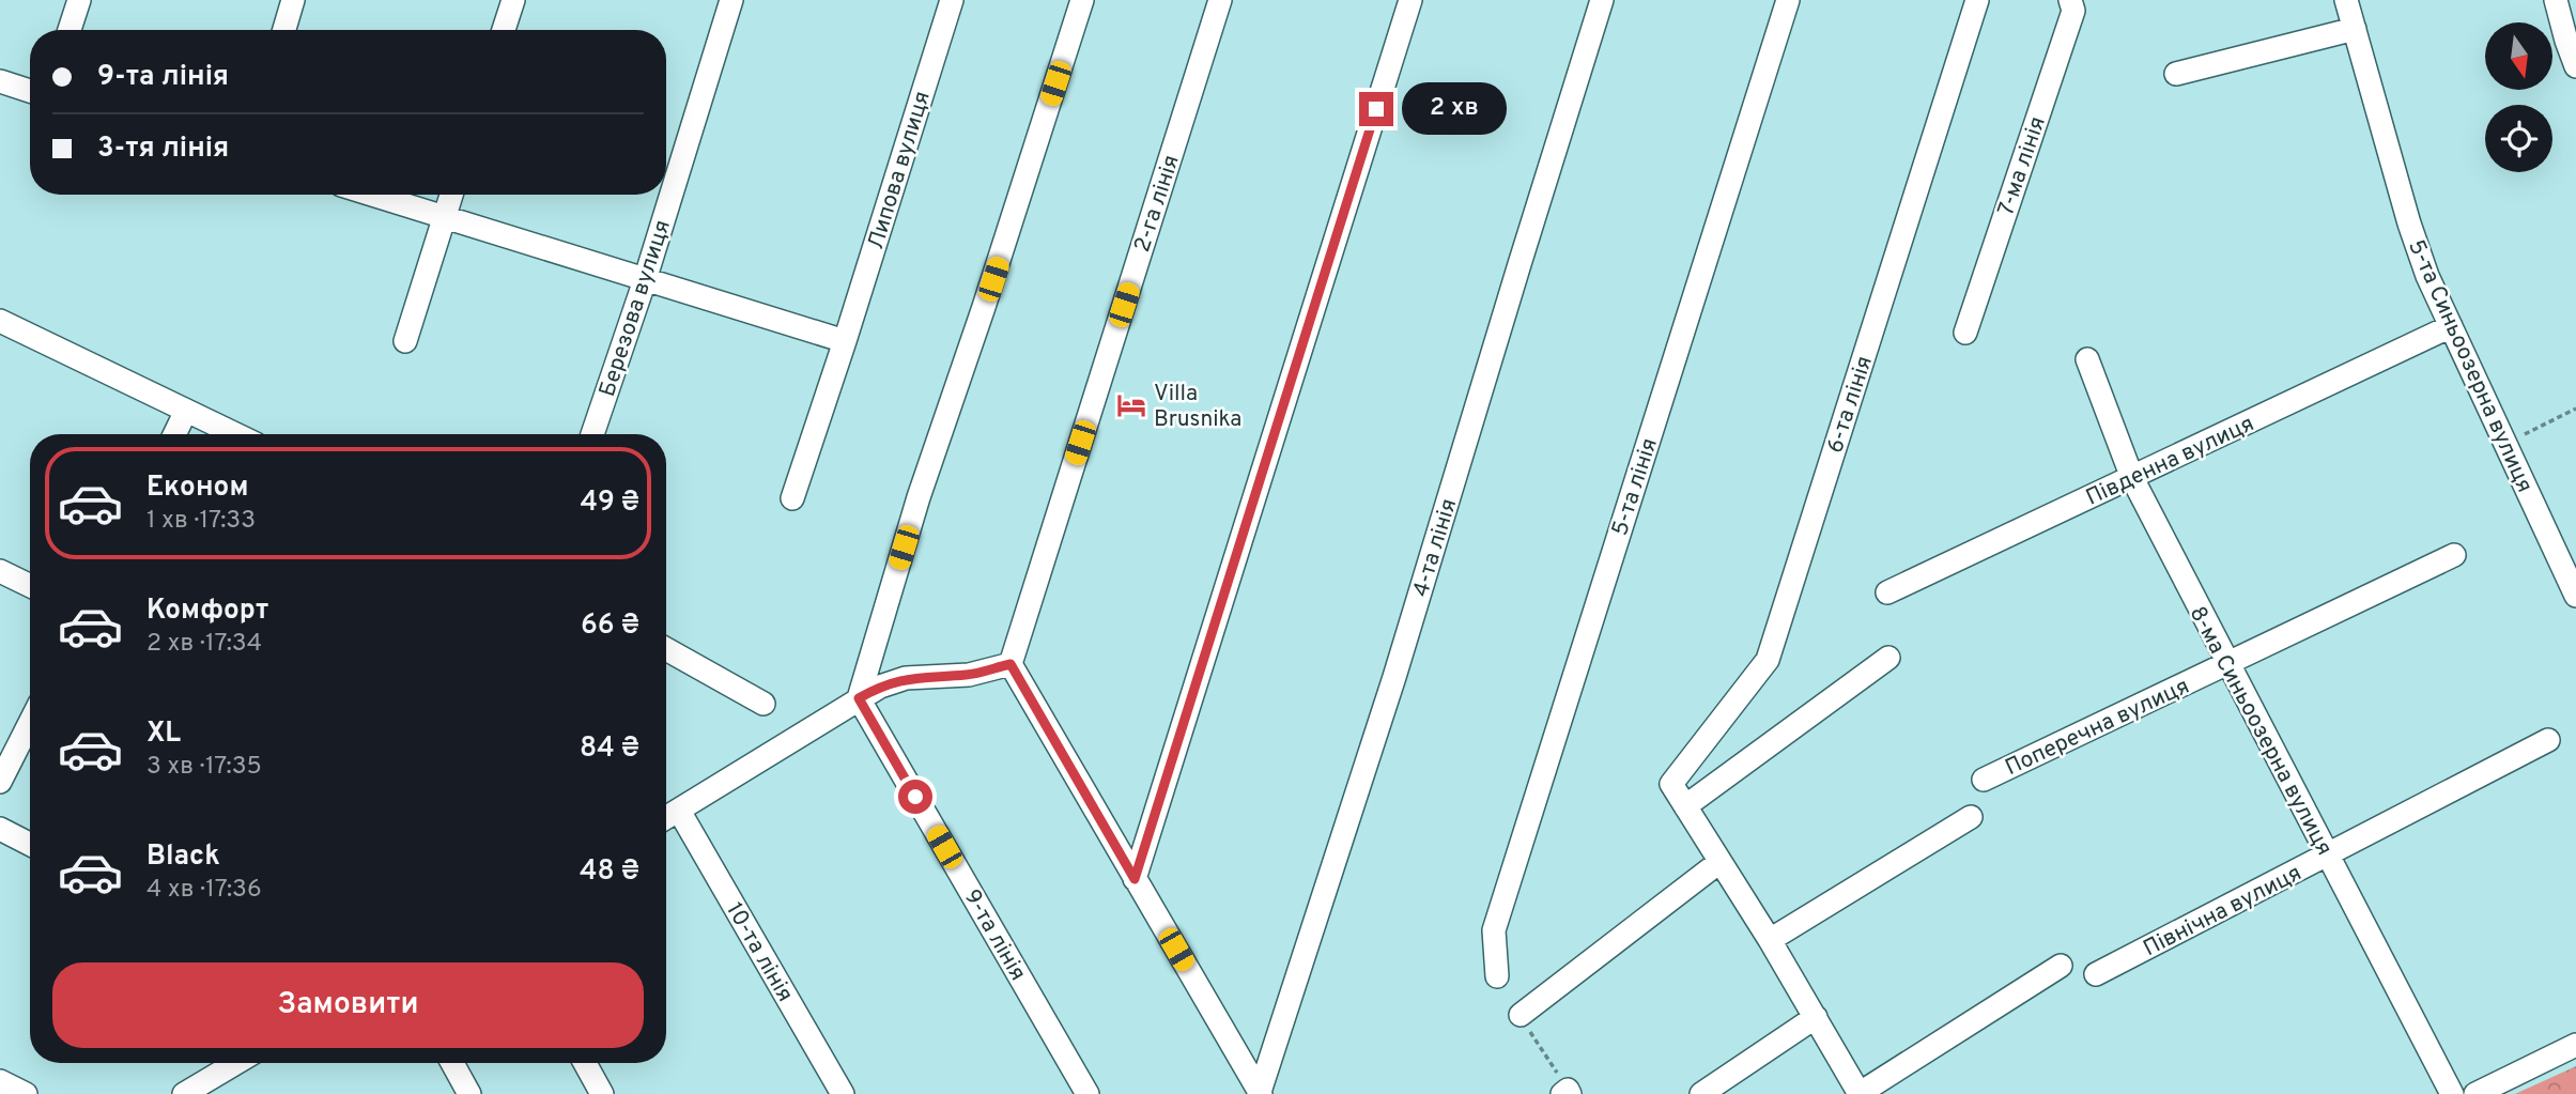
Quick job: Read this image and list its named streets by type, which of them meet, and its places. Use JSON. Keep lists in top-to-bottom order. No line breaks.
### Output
{"streets":{"street":["7-ма лінія","Липова вулиця","2-га лінія","Березова вулиця","5-та Синьоозерна вулиця","6-та лінія","Південна вулиця","5-та лінія","4-та лінія","Поперечна вулиця","8-ма Синьоозерна вулиця","Північна вулиця","9-та лінія","10-та лінія"]},"crossings":[["5-та Синьоозерна вулиця","Південна вулиця"],["Південна вулиця","8-ма Синьоозерна вулиця"],["Поперечна вулиця","8-ма Синьоозерна вулиця"],["8-ма Синьоозерна вулиця","Північна вулиця"]],"places":{"hotel":["Villa Brusnika"]},"north":"bottom","page":{"banner":["9-та лінія","3-тя лінія"],"bubble":"2 хв","list":[{"name":"Економ","note":"1 хв · 17:33","value":"49 ₴"},{"name":"Комфорт","note":"2 хв · 17:34","value":"66 ₴"},{"name":"XL","note":"3 хв · 17:35","value":"84 ₴"},{"name":"Black","note":"4 хв · 17:36","value":"48 ₴"}],"buttons":"Замовити"}}
